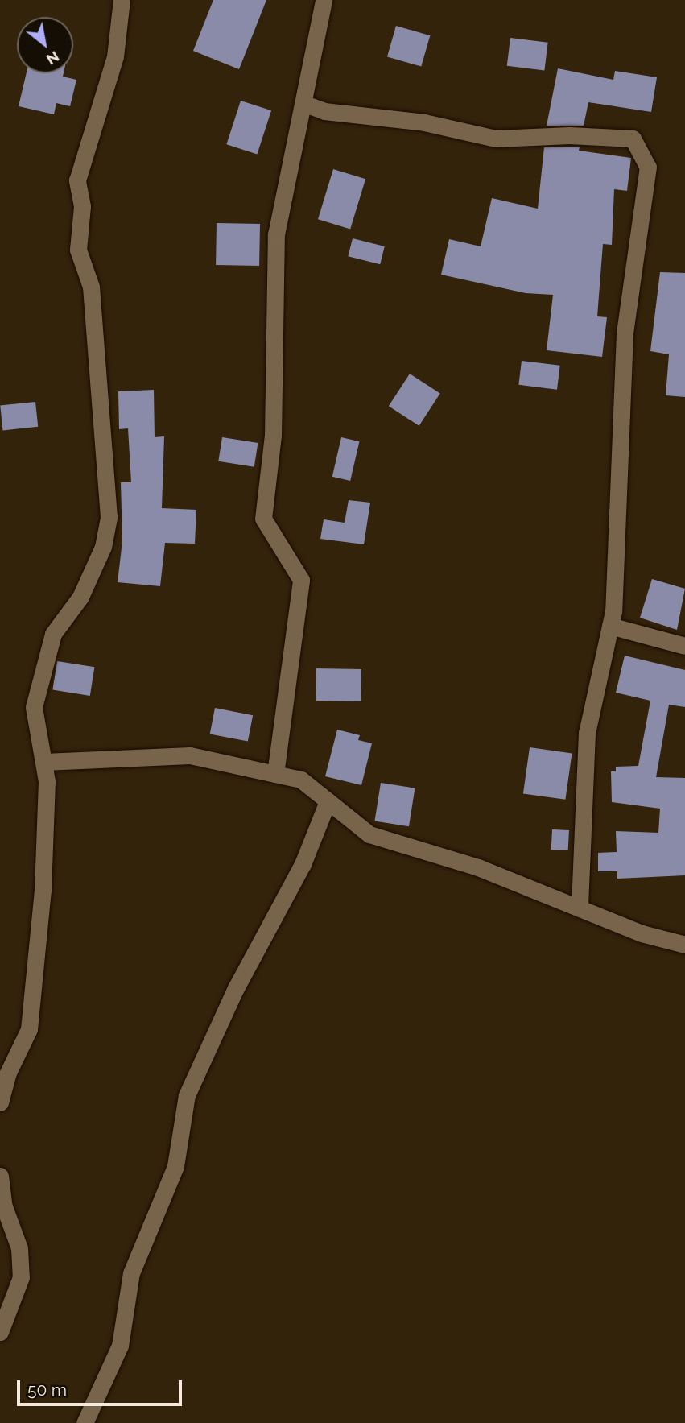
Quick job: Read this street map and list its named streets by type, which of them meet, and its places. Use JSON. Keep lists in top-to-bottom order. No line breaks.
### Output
{"scale_bar":"50 m","north":"bottom right"}
